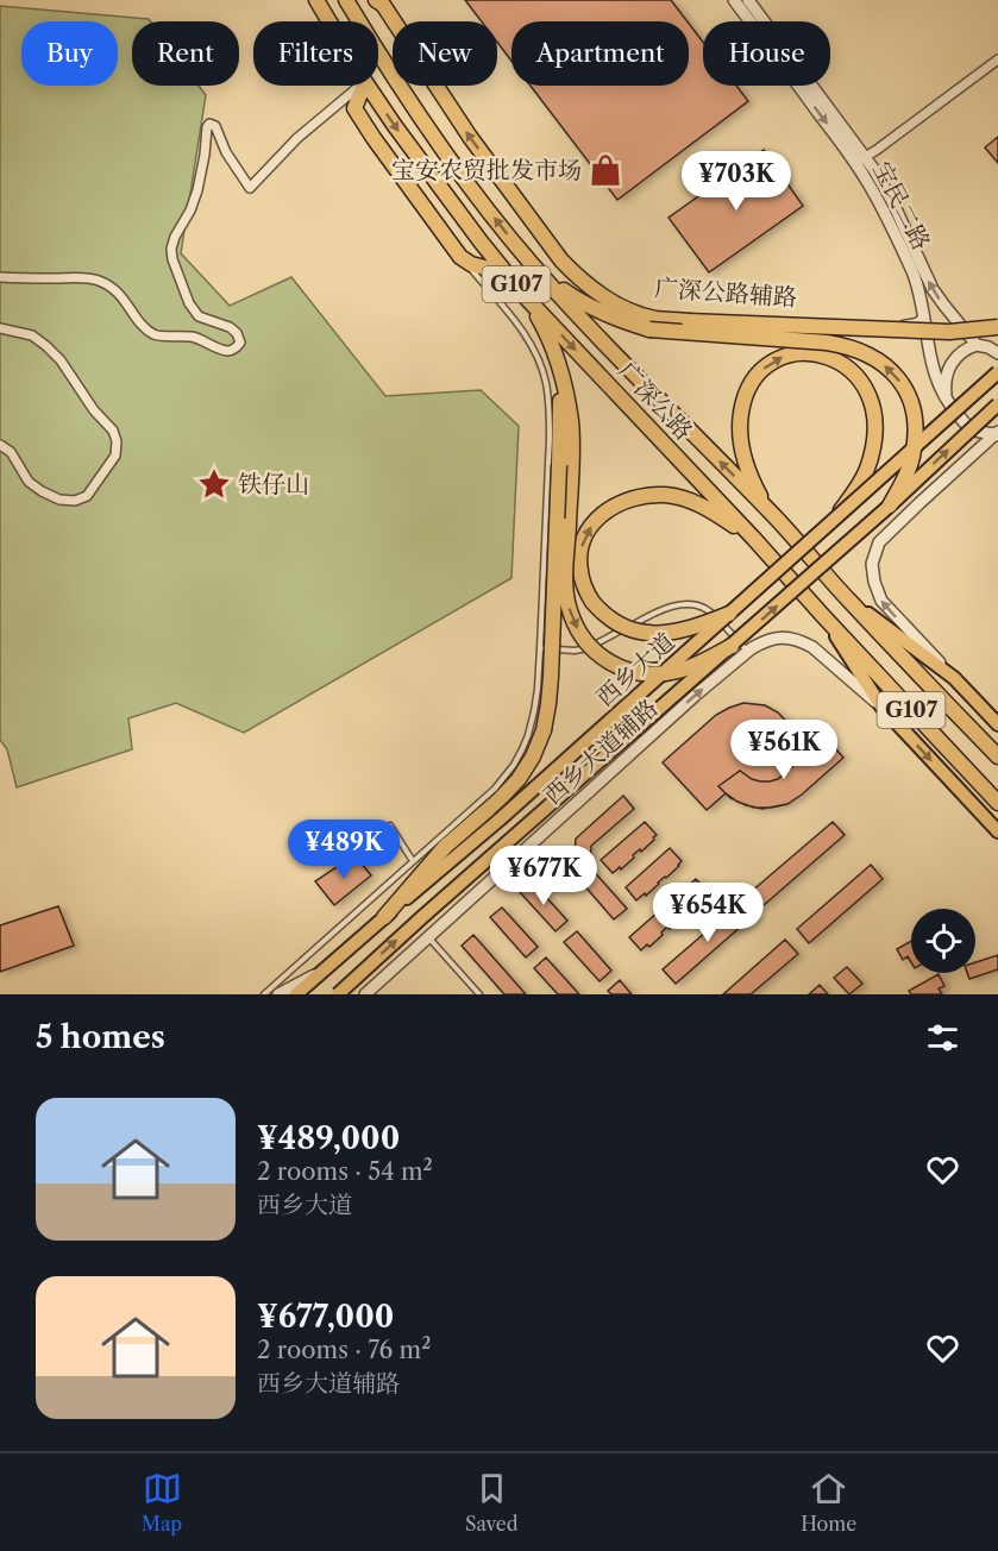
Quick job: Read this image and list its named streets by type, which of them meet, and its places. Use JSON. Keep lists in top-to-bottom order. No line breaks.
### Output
{"streets":{"highway":["G107","广深公路"],"main road":["西乡大道"],"street":["宝民二路","西乡大道辅路"],"lane":["广深公路辅路"]},"crossings":[["宝民二路","广深公路辅路"]],"places":{"shop":["宝安农贸批发市场"],"place":["铁仔山"]},"page":{"chip":["Buy","Rent","Filters","New","Apartment","House"],"price":["¥703K","¥561K","¥489K","¥677K","¥654K"],"heading":"5 homes","list":[{"name":"¥489,000","note":"2 rooms · 54 m² · 西乡大道"},{"name":"¥677,000","note":"2 rooms · 76 m² · 西乡大道辅路"}],"tabs":["Map","Saved","Home"]}}
